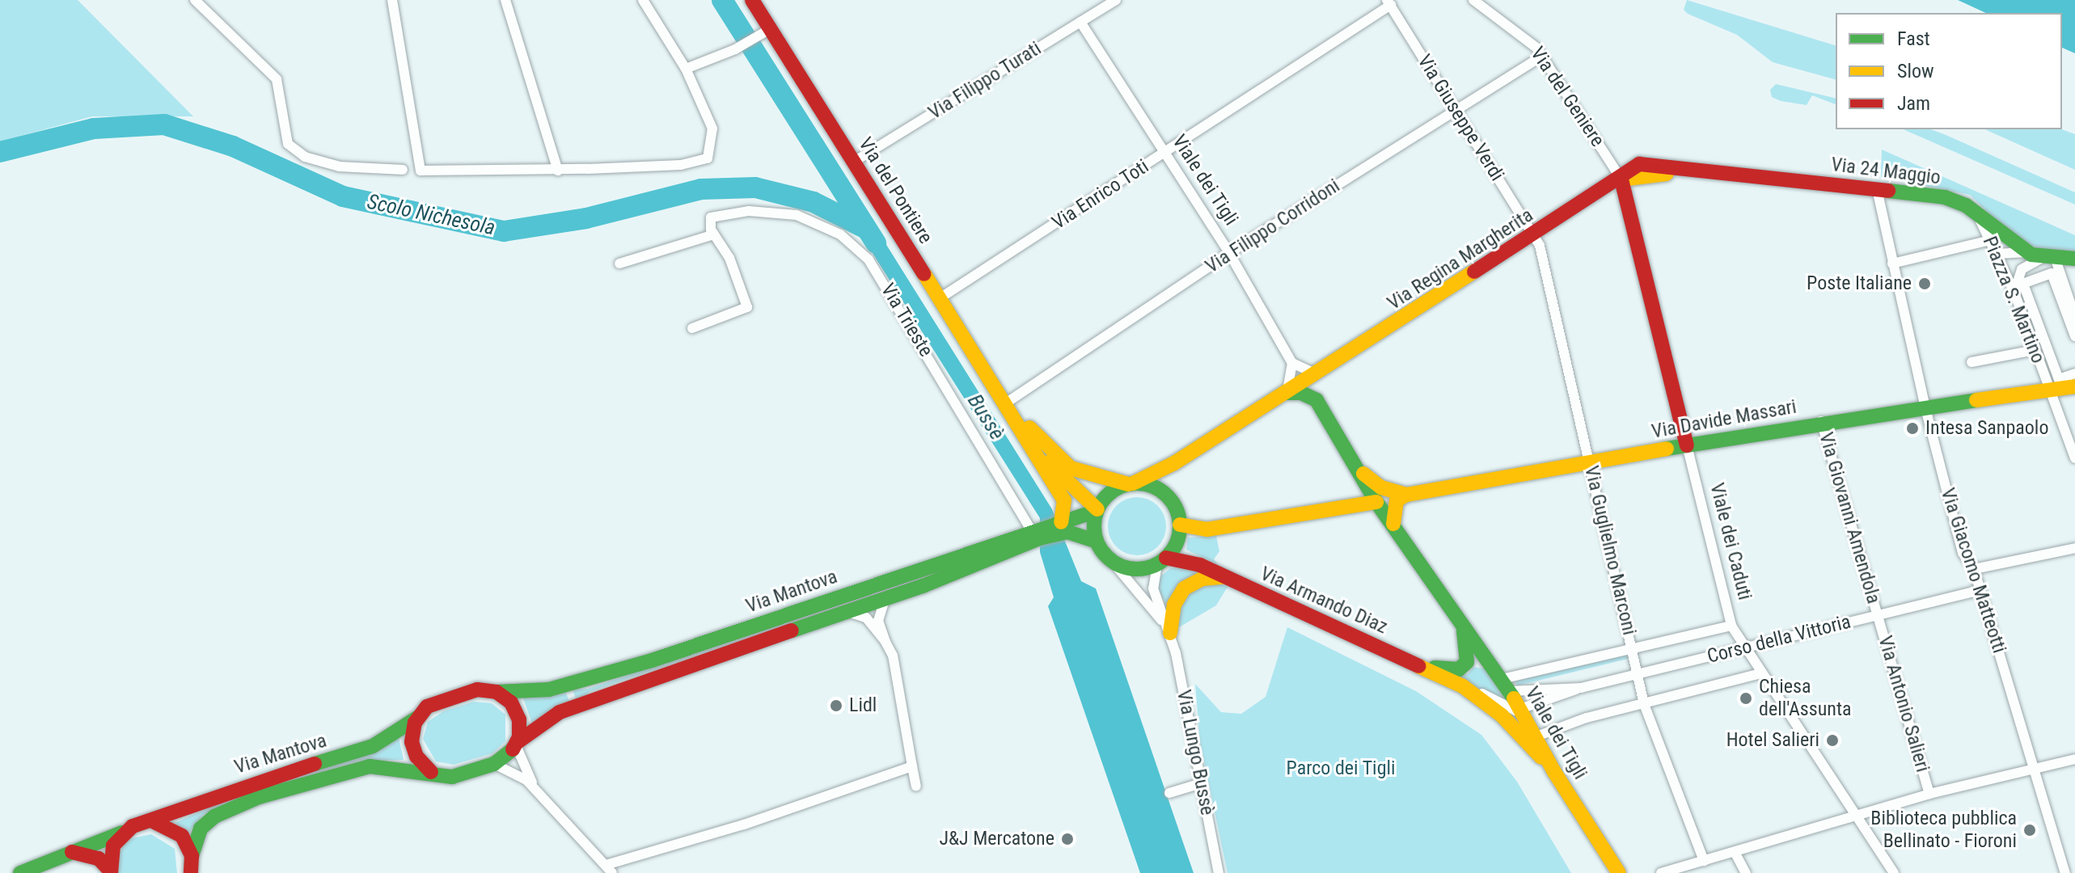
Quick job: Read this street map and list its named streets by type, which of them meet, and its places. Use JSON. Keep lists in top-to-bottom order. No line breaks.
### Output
{"streets":{"street":["Via Filippo Turati","Via del Geniere","Via Giuseppe Verdi","Via 24 Maggio","Viale dei Tigli","Via del Pontiere","Via Enrico Toti","Via Filippo Corridoni","Via Regina Margherita","Piazza S. Martino","Via Trieste","Via Davide Massari","Via Giovanni Amendola","Viale dei Caduti","Via Guglielmo Marconi","Via Giacomo Matteotti","Via Mantova","Via Armando Diaz","Corso della Vittoria","Via Antonio Salieri","Via Lungo Bussè"]},"crossings":[["Via Filippo Turati","Viale dei Tigli"],["Via Filippo Turati","Via del Pontiere"],["Via del Geniere","Via 24 Maggio"],["Via del Geniere","Via Filippo Corridoni"],["Via del Geniere","Via Regina Margherita"],["Via del Geniere","Viale dei Caduti"],["Via Giuseppe Verdi","Via Enrico Toti"],["Via Giuseppe Verdi","Via Filippo Corridoni"],["Via Giuseppe Verdi","Via Regina Margherita"],["Via Giuseppe Verdi","Via Guglielmo Marconi"],["Via 24 Maggio","Via Regina Margherita"],["Via 24 Maggio","Piazza S. Martino"],["Via 24 Maggio","Viale dei Caduti"],["Via 24 Maggio","Via Giacomo Matteotti"],["Viale dei Tigli","Via Enrico Toti"],["Viale dei Tigli","Via Filippo Corridoni"],["Viale dei Tigli","Via Armando Diaz"],["Viale dei Tigli","Corso della Vittoria"],["Via del Pontiere","Via Enrico Toti"],["Via del Pontiere","Via Filippo Corridoni"],["Via del Pontiere","Via Regina Margherita"],["Via del Pontiere","Via Mantova"],["Via del Pontiere","Via Armando Diaz"],["Via del Pontiere","Via Lungo Bussè"],["Via Regina Margherita","Viale dei Caduti"],["Via Regina Margherita","Via Guglielmo Marconi"],["Via Regina Margherita","Via Mantova"],["Via Regina Margherita","Via Armando Diaz"],["Via Regina Margherita","Via Lungo Bussè"],["Piazza S. Martino","Via Davide Massari"],["Via Trieste","Via Mantova"],["Via Davide Massari","Via Giovanni Amendola"],["Via Davide Massari","Viale dei Caduti"],["Via Davide Massari","Via Guglielmo Marconi"],["Via Davide Massari","Via Giacomo Matteotti"],["Via Giovanni Amendola","Corso della Vittoria"],["Via Giovanni Amendola","Via Antonio Salieri"],["Viale dei Caduti","Corso della Vittoria"],["Via Guglielmo Marconi","Corso della Vittoria"],["Via Giacomo Matteotti","Corso della Vittoria"],["Via Mantova","Via Armando Diaz"],["Via Mantova","Via Lungo Bussè"],["Via Armando Diaz","Corso della Vittoria"],["Via Armando Diaz","Via Lungo Bussè"],["Corso della Vittoria","Via Antonio Salieri"]],"water":["Scolo Nichesola","Bussè"],"parks":["Parco dei Tigli"],"places":["Poste Italiane","Intesa Sanpaolo","Chiesa dell'Assunta","Lidl","Hotel Salieri","Biblioteca pubblica Bellinato - Fioroni","J&J Mercatone"],"legend":["Fast","Slow","Jam"]}
